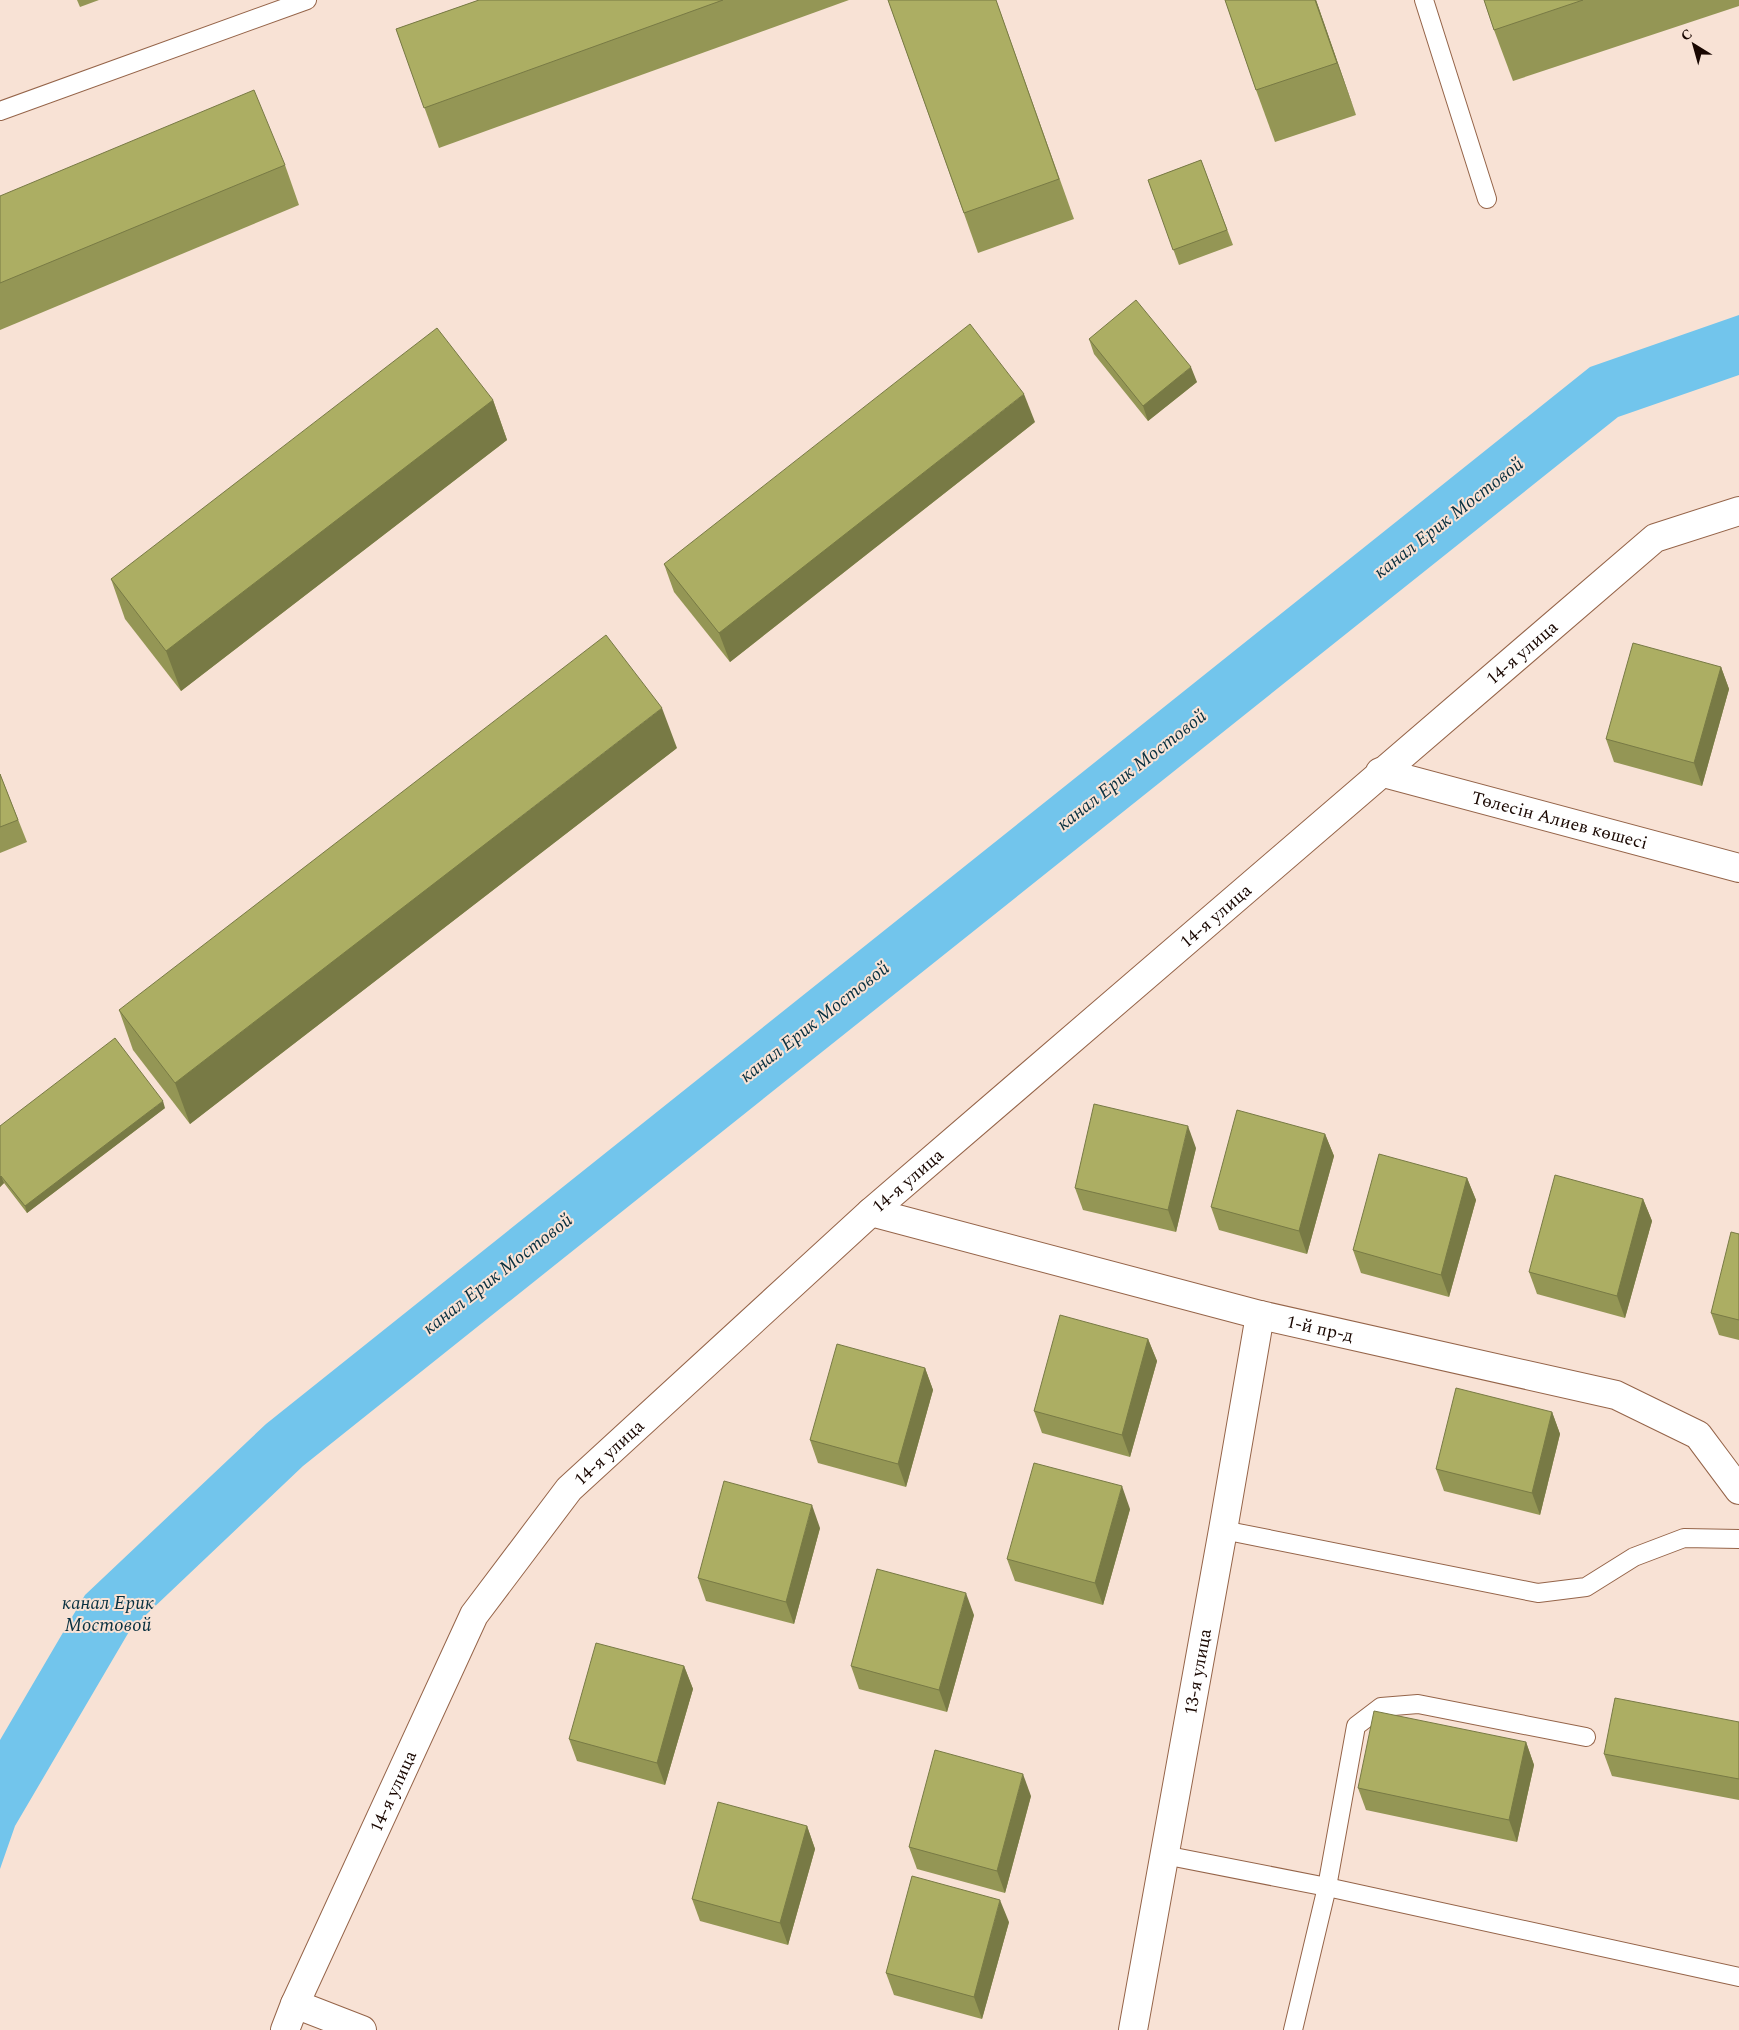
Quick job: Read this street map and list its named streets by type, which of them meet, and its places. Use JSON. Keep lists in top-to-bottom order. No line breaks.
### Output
{"streets":{"street":["14-я улица","Төлесін Алиев көшесі","1-й пр-д","13-я улица"]},"crossings":[["14-я улица","Төлесін Алиев көшесі"],["14-я улица","1-й пр-д"],["1-й пр-д","13-я улица"]],"water":["канал Ерик Мостовой"],"north":"top left"}
